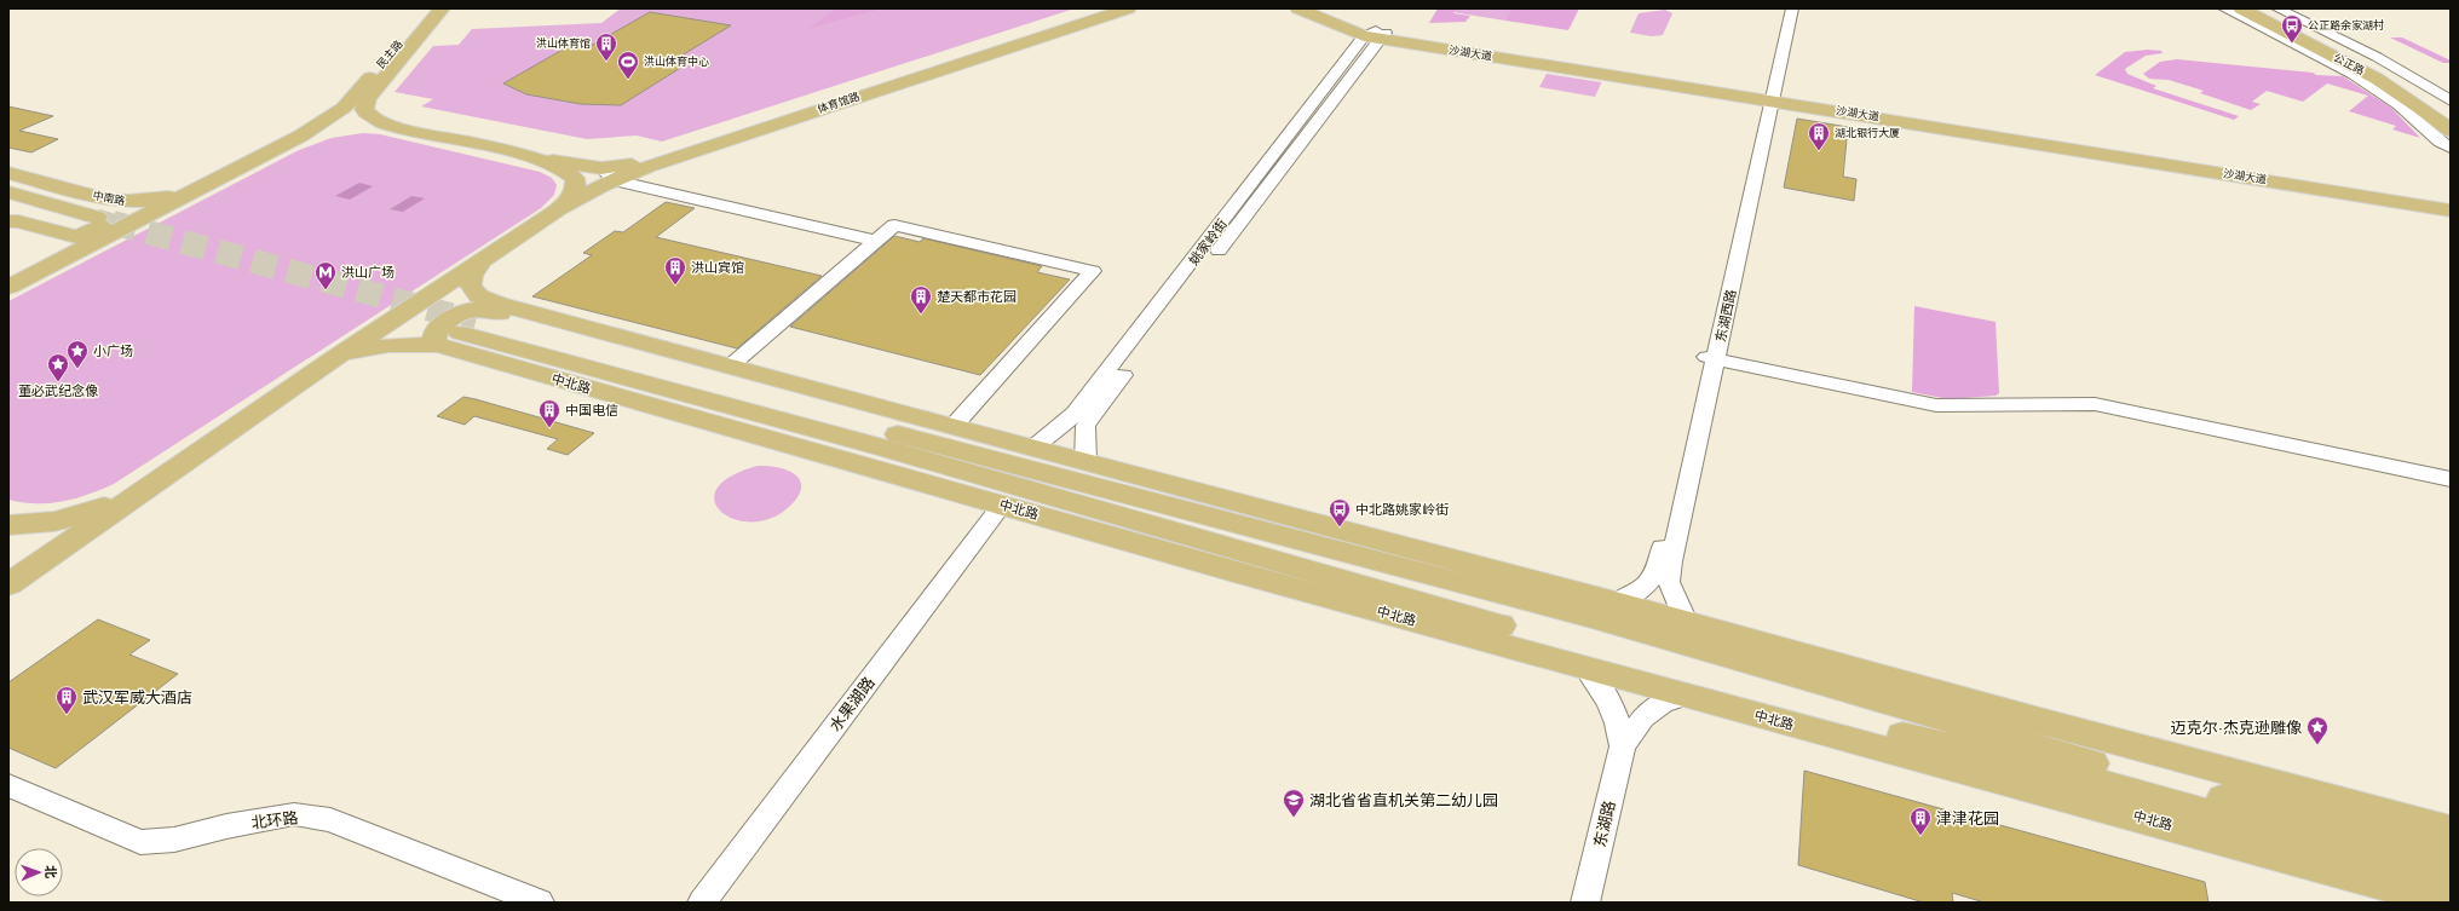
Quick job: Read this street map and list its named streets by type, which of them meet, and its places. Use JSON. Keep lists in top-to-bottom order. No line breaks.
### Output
{"streets":{"main road":["沙湖大道","民主路","公正路","体育馆路","中南路","中北路"],"street":["姚家岭街","东湖西路","水果湖路","北环路","东湖路"]},"crossings":[["沙湖大道","姚家岭街"],["沙湖大道","东湖西路"],["中北路","水果湖路"],["中北路","东湖路"]],"places":{"bus stop":["公正路余家湖村","中北路姚家岭街"],"building":["洪山体育馆","湖北银行大厦","洪山宾馆","楚天都市花园","中国电信","武汉军威大酒店","津津花园"],"sports":["洪山体育中心"],"metro station":["洪山广场"],"place":["小广场","董必武纪念像","迈克尔·杰克逊雕像"],"school or university":["湖北省省直机关第二幼儿园"]},"north":"right"}
